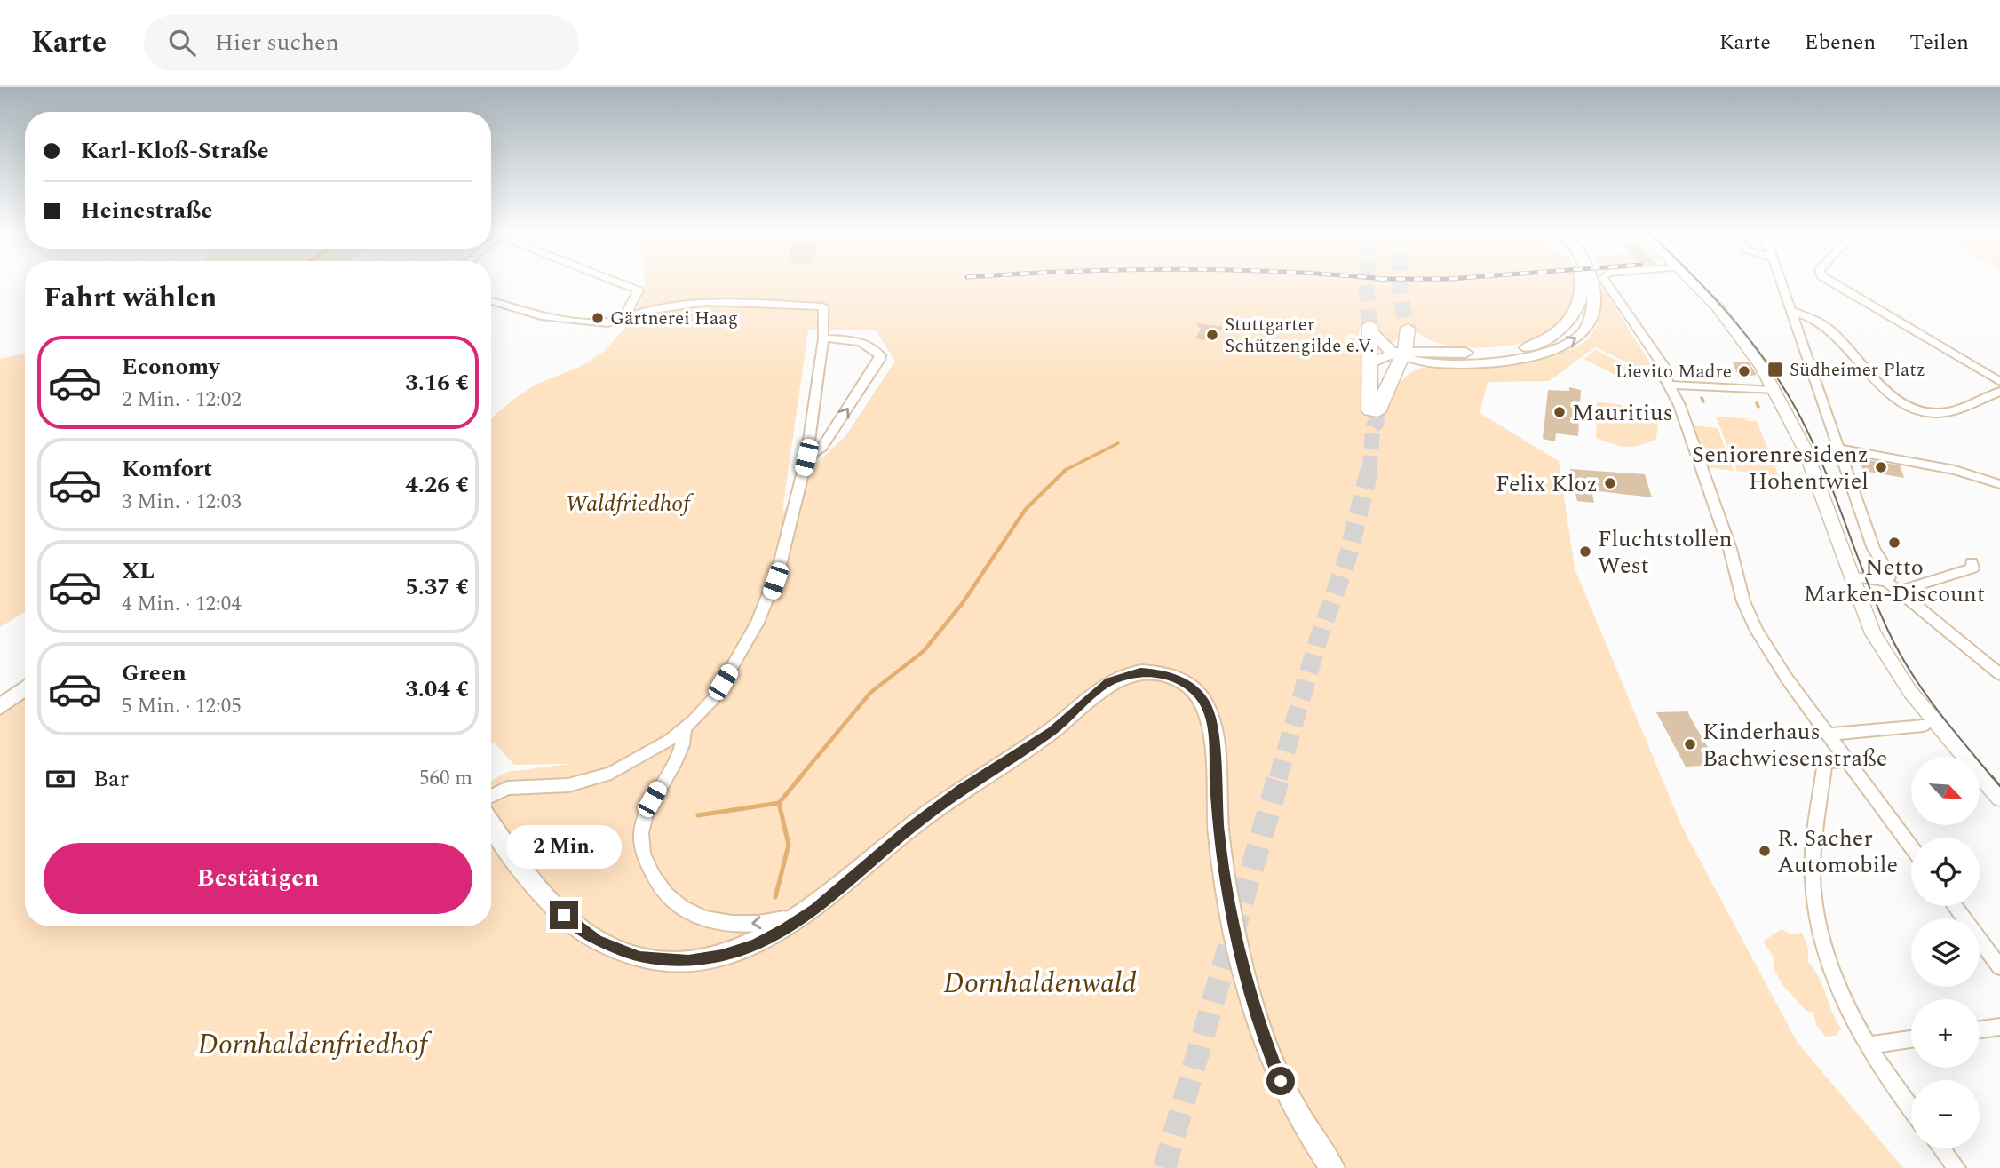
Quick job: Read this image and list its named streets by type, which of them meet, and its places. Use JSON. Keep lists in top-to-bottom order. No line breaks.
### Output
{"parks":["Waldfriedhof","Dornhaldenwald","Dornhaldenfriedhof"],"places":{"other":["Gärtnerei Haag","Stuttgarter Schützengilde e.V.","Lievito Madre","Mauritius","Seniorenresidenz Hohentwiel","Felix Kloz","Netto Marken-Discount","Fluchtstollen West","Kinderhaus Bachwiesenstraße","R. Sacher Automobile"],"transit":["Südheimer Platz"]},"north":"bottom right","page":{"header":"Karte","search":"Hier suchen","nav":["Karte","Ebenen","Teilen"],"banner":["Karl-Kloß-Straße","Heinestraße"],"heading":"Fahrt wählen","list":[{"name":"Economy","note":"2 Min. · 12:02","value":"3.16 €"},{"name":"Komfort","note":"3 Min. · 12:03","value":"4.26 €"},{"name":"XL","note":"4 Min. · 12:04","value":"5.37 €"},{"name":"Green","note":"5 Min. · 12:05","value":"3.04 €"}],"pay":["Bar","560 m"],"map_buttons":["+","−"],"bubble":"2 Min.","buttons":"Bestätigen"}}
